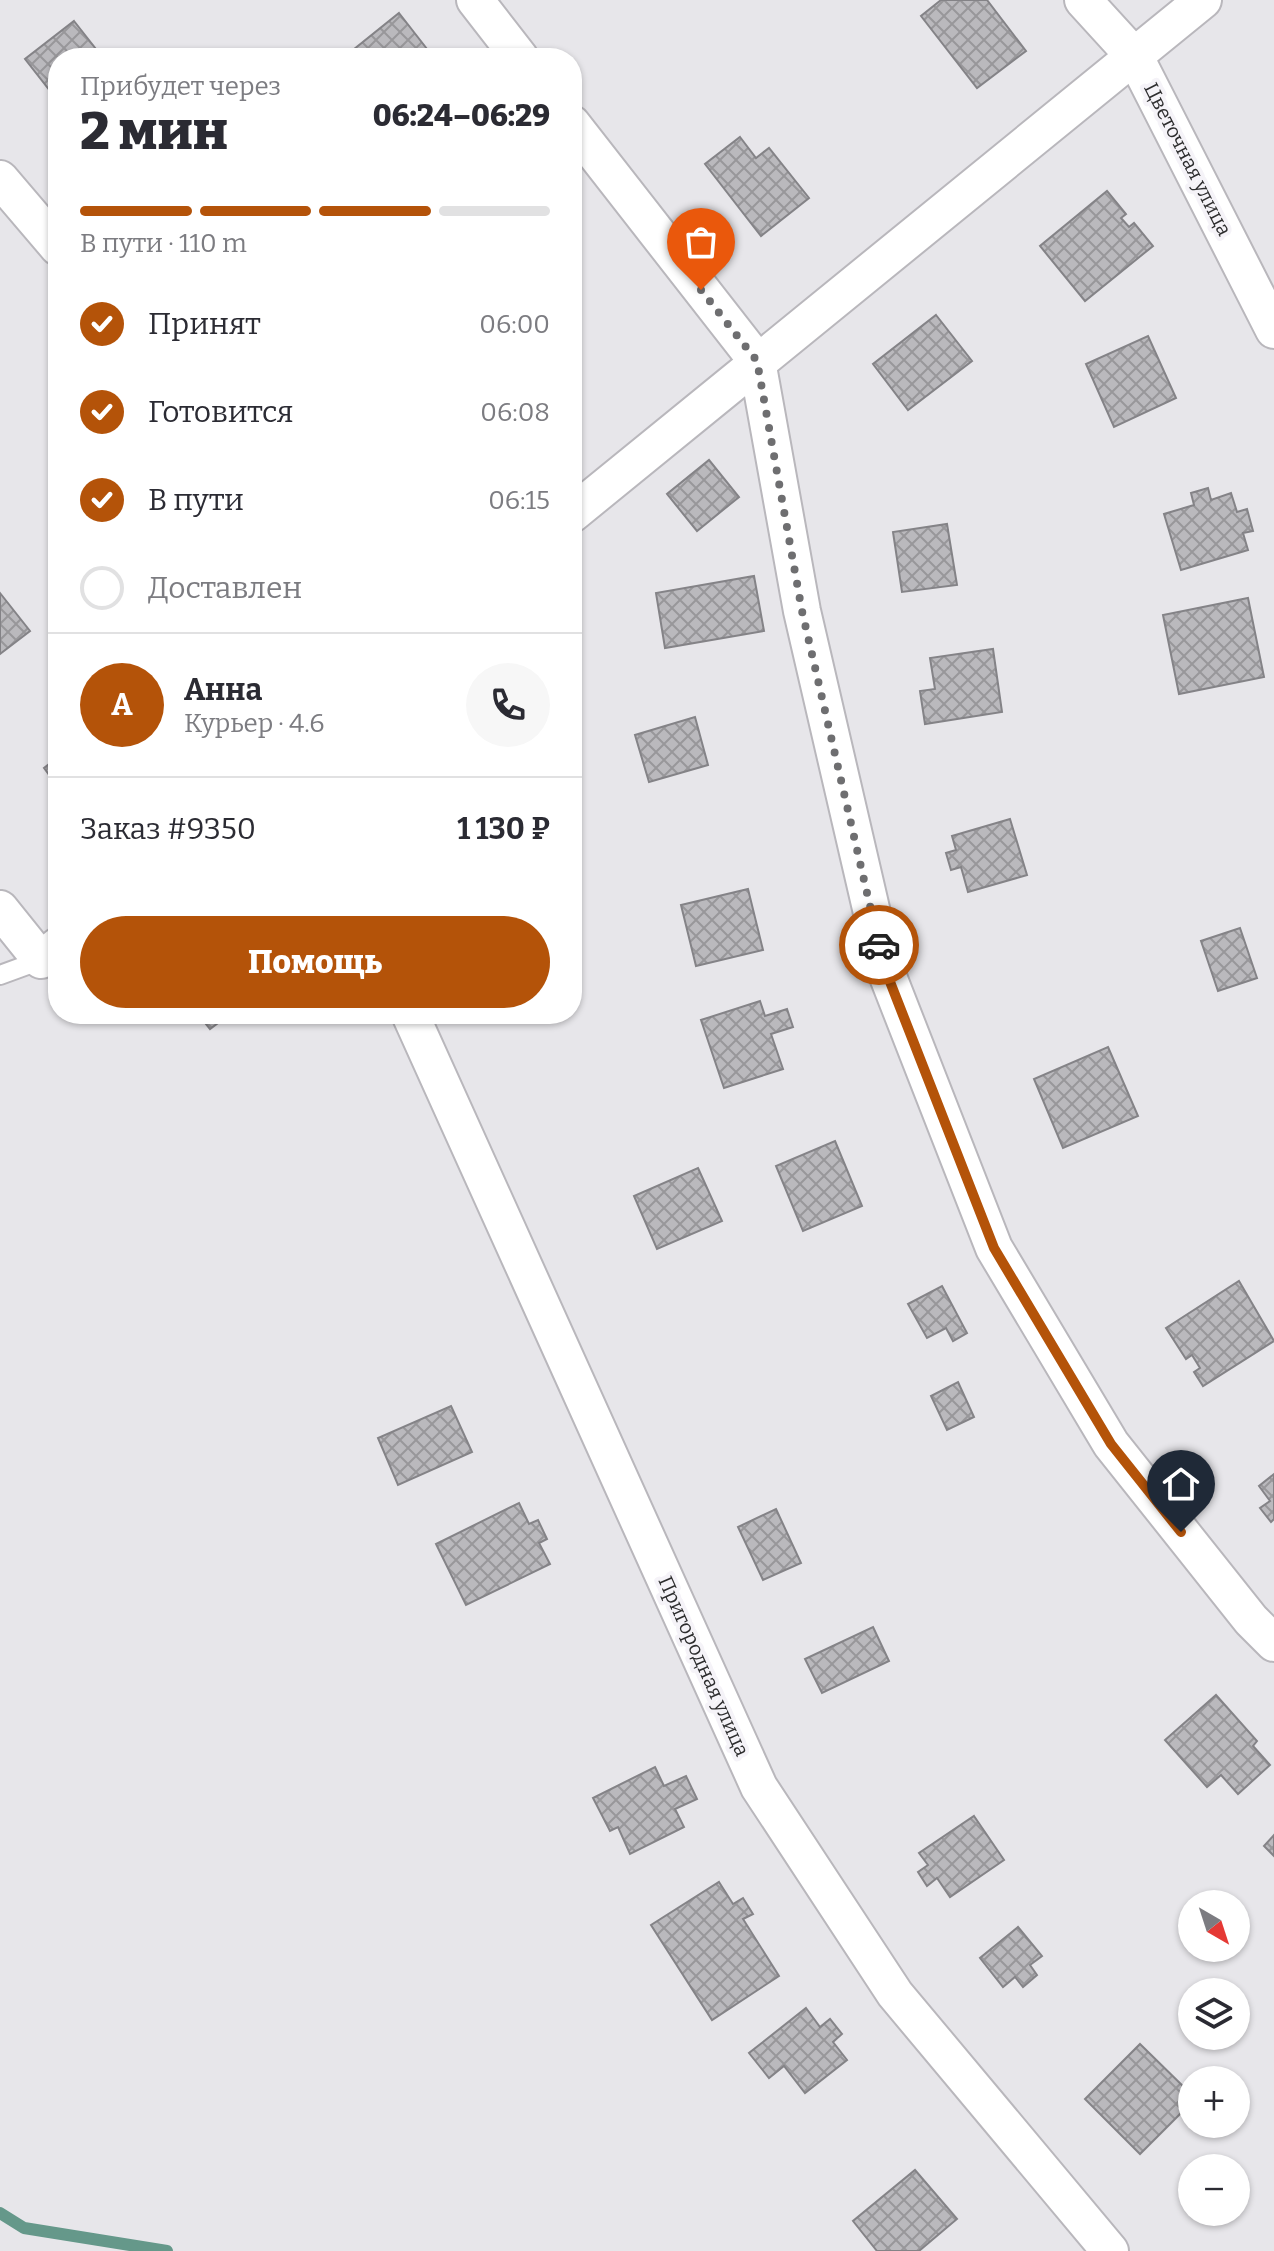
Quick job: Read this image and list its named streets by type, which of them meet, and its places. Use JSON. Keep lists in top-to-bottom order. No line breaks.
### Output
{"streets":{"street":["Цветочная улица","Пригородная улица"]},"north":"bottom right","page":{"heading":["2 мин","Прибудет через","06:24–06:29"],"panel":["Анна","Курьер · 4.6","Заказ #9350","1 130 ₽"],"bar":"В пути · 110 m","list":[["Принят","06:00"],["Готовится","06:08"],["В пути","06:15"],"Доставлен"],"round":"А","buttons":"Помощь","map_buttons":["+","−"]}}
